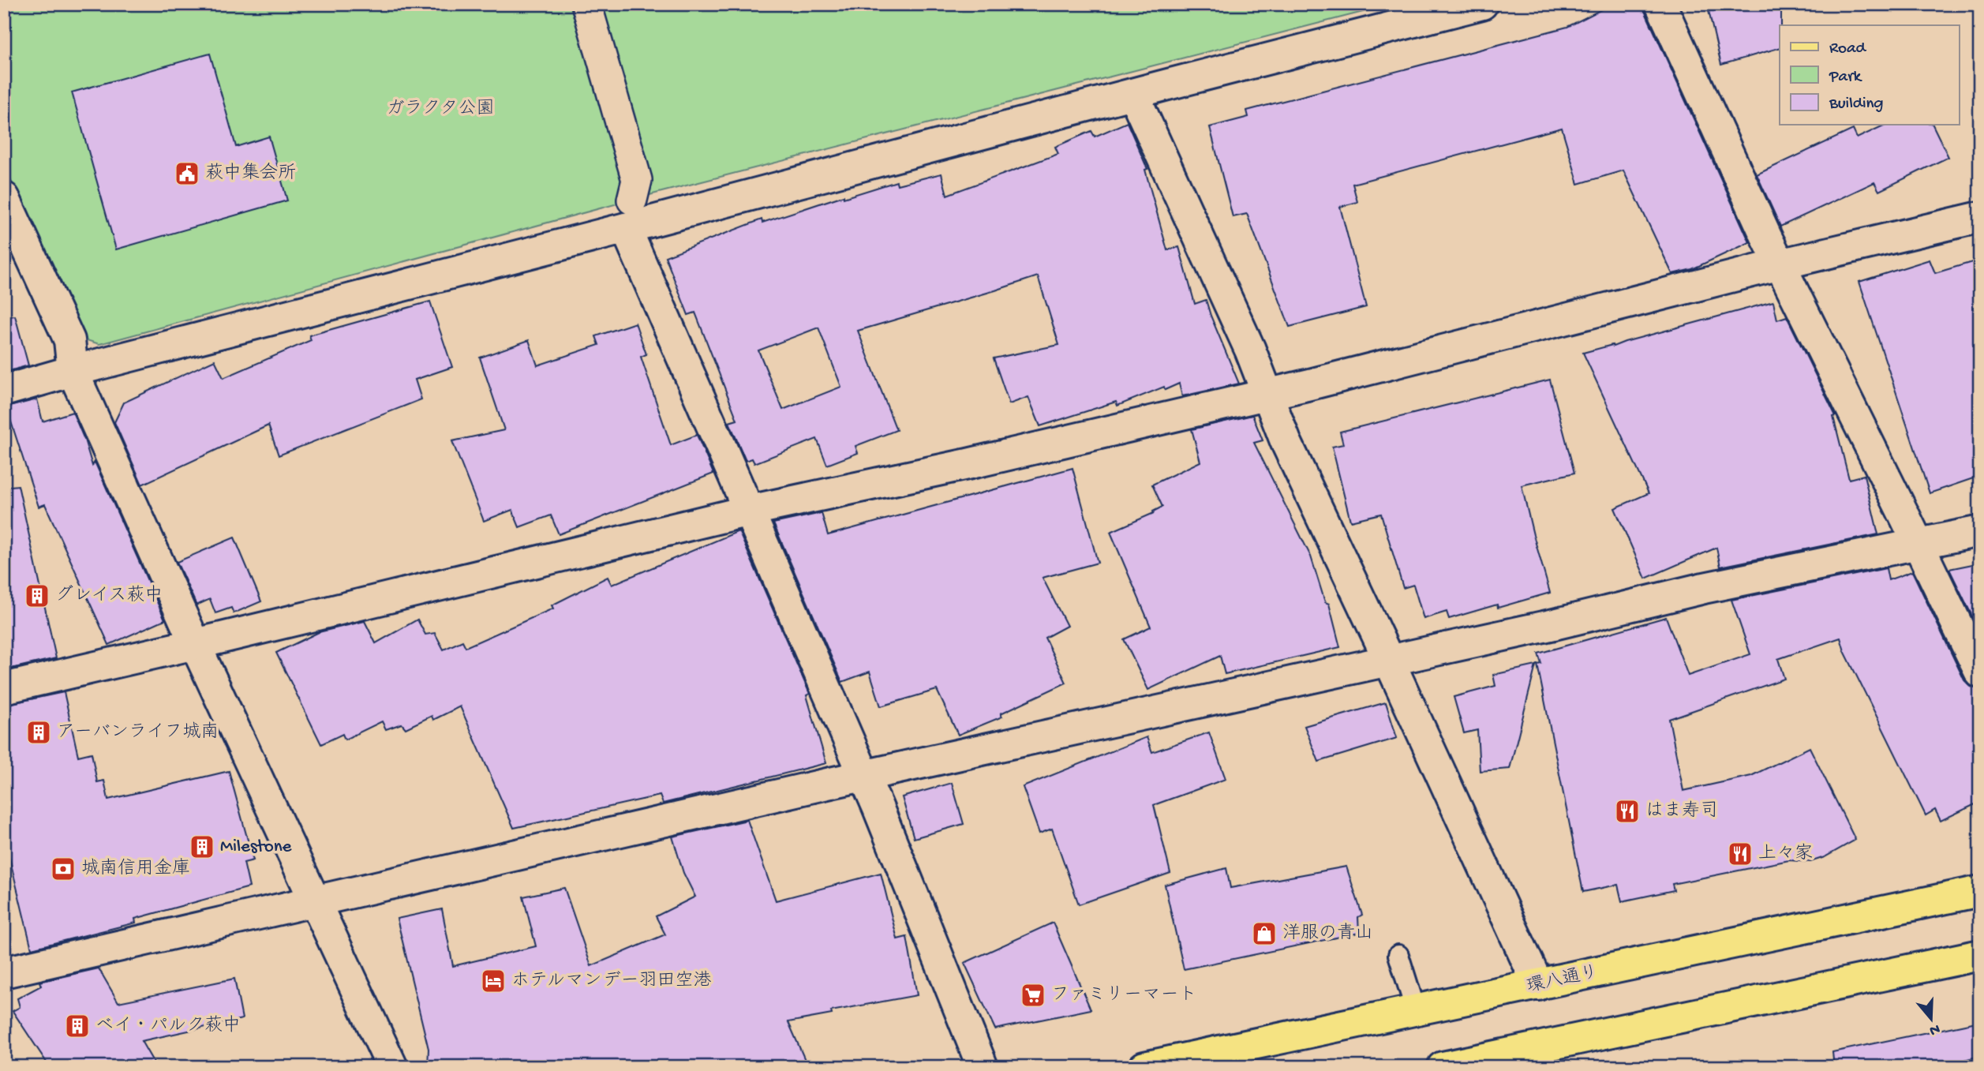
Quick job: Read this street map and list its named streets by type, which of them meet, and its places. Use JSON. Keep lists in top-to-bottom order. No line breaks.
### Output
{"streets":{"main road":["環八通り"]},"parks":["ガラクタ公園"],"places":{"public building":["萩中集会所"],"building":["グレイス萩中","アーバンライフ城南","Milestone","ベイ・パルク萩中"],"restaurant":["はま寿司","上々家"],"bank":["城南信用金庫"],"shop":["洋服の青山"],"hotel":["ホテルマンデー羽田空港"],"supermarket":["ファミリーマート"]},"legend":["Road","Park","Building"],"north":"bottom"}
